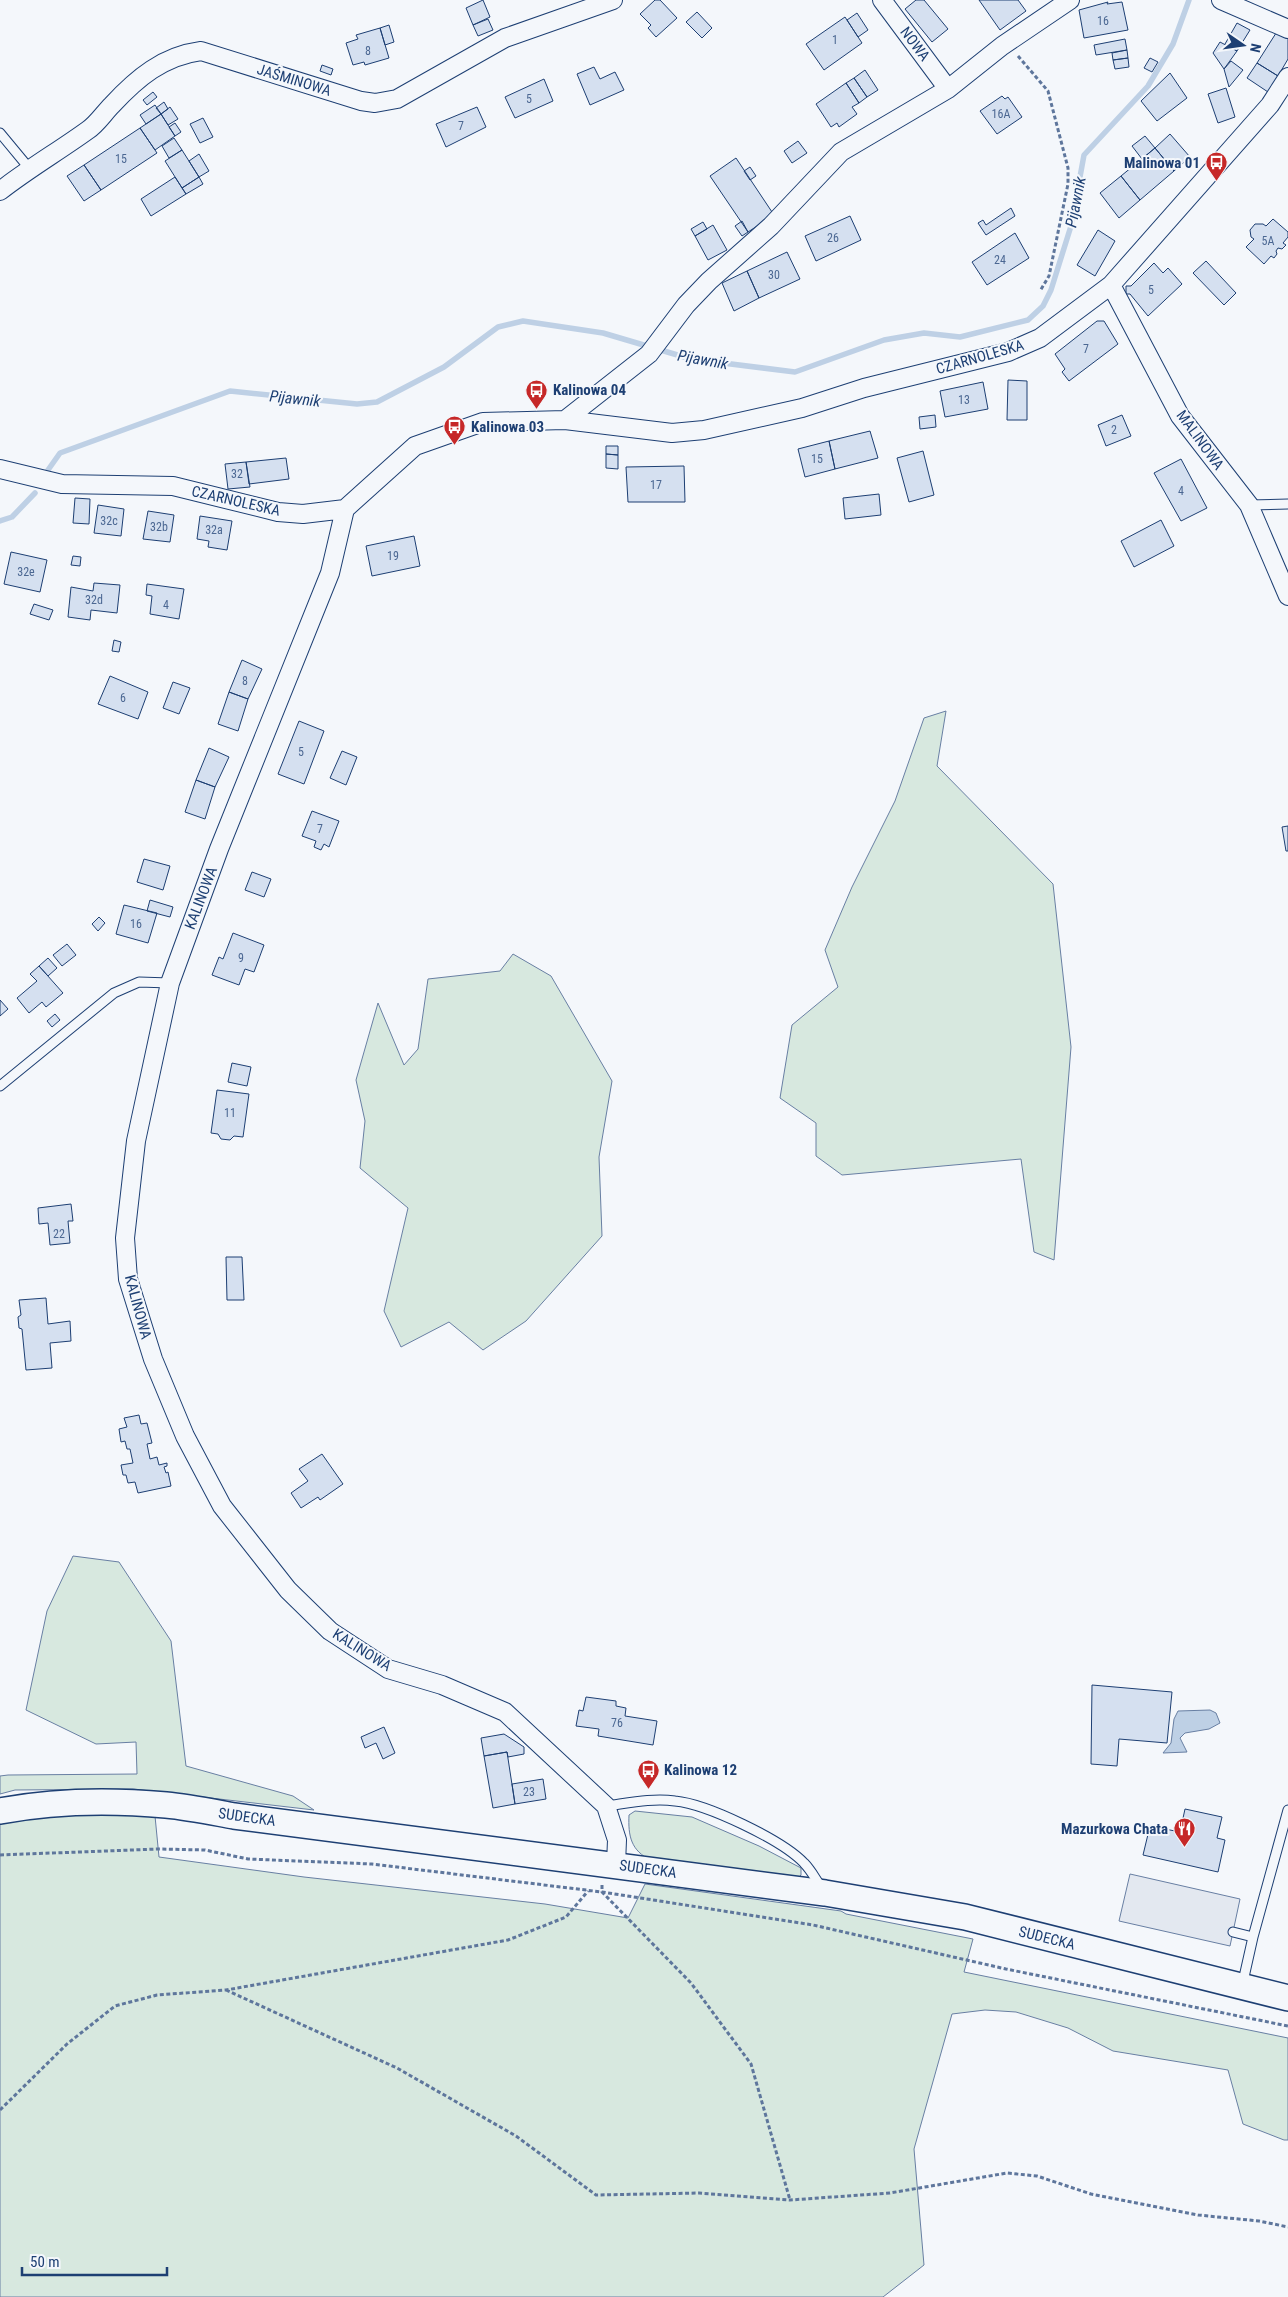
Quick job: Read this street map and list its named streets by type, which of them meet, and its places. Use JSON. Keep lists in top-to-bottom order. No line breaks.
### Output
{"streets":{"main road":["SUDECKA"],"street":["NOWA","JAŚMINOWA","CZARNOLESKA","MALINOWA","KALINOWA"]},"crossings":[["CZARNOLESKA","MALINOWA"],["CZARNOLESKA","KALINOWA"],["KALINOWA","SUDECKA"]],"water":["Pijawnik"],"places":{"bus stop":["Malinowa 01","Kalinowa 04","Kalinowa 03","Kalinowa 12"],"restaurant":["Mazurkowa Chata"]},"house_numbers":["16","1","8","5","16A","7","15","26","5A","24","30","5","7","13","2","15","32","17","4","32c","32b","32a","19","32e","32d","4","8","6","5","7","16","9","11","22","76","23"],"scale_bar":"50 m","north":"right"}
